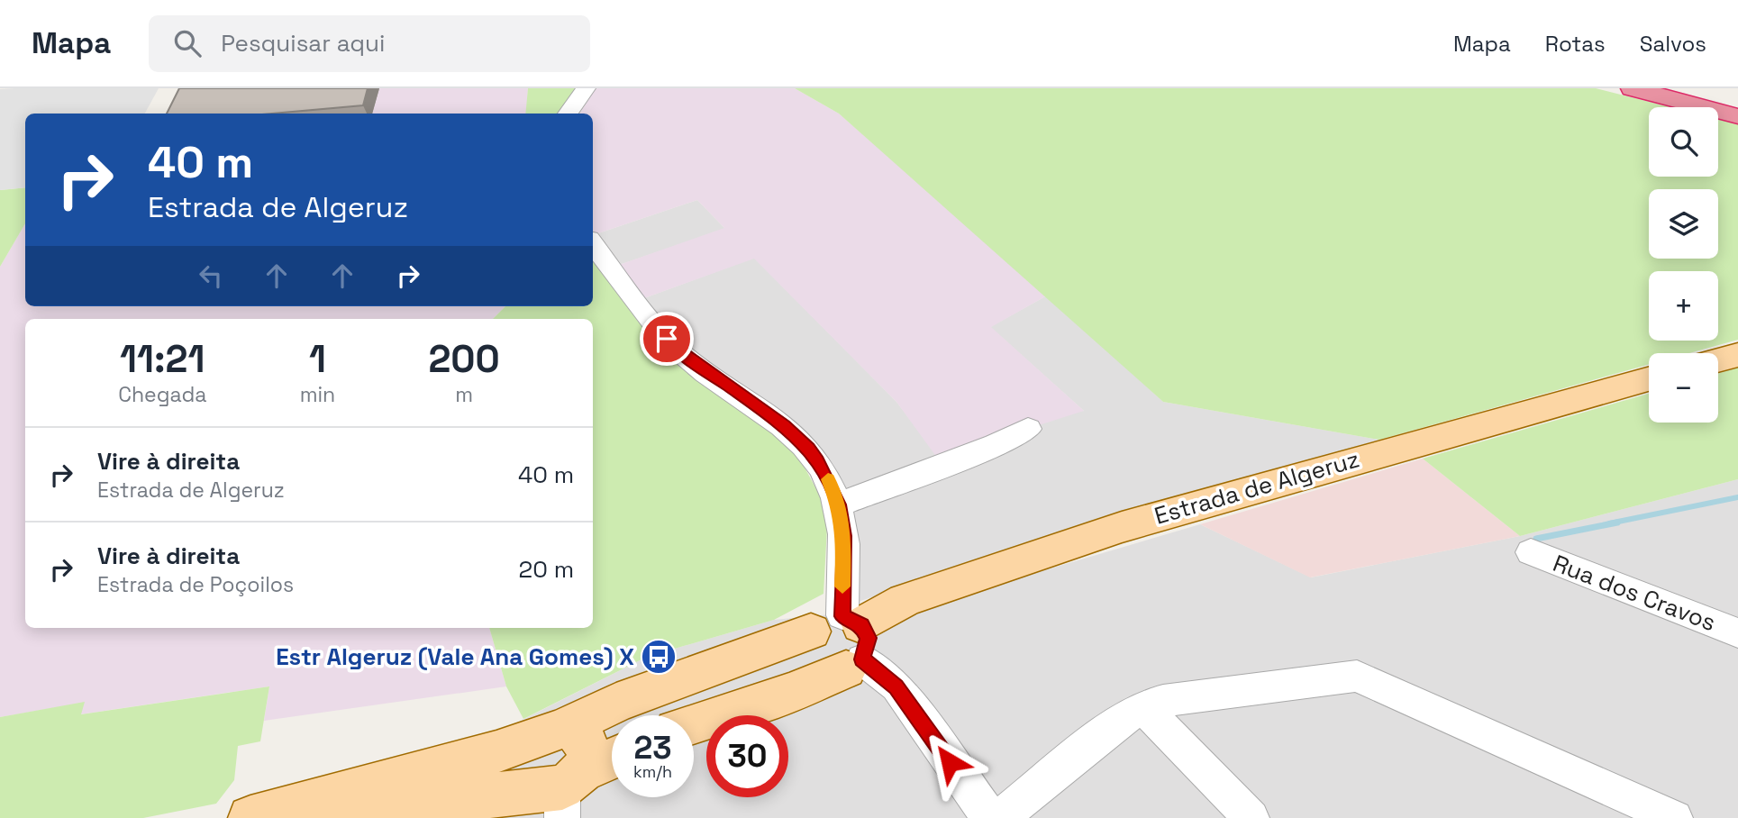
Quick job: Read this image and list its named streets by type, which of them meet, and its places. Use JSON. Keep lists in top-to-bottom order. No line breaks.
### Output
{"streets":{"main road":["Estrada de Algeruz"],"street":["Rua dos Cravos"]},"places":{"bus stop":["Estr Algeruz (Vale Ana Gomes) X"]},"page":{"header":"Mapa","search":"Pesquisar aqui","nav":["Mapa","Rotas","Salvos"],"map_buttons":["+","−"],"turn":["40 m","Estrada de Algeruz"],"eta":["11:21","Chegada","1","min","200","m"],"list":[{"name":"Vire à direita","note":"Estrada de Algeruz","value":"40 m"},{"name":"Vire à direita","note":"Estrada de Poçoilos","value":"20 m"}],"speed":"23 km/h","limit":"30"}}
